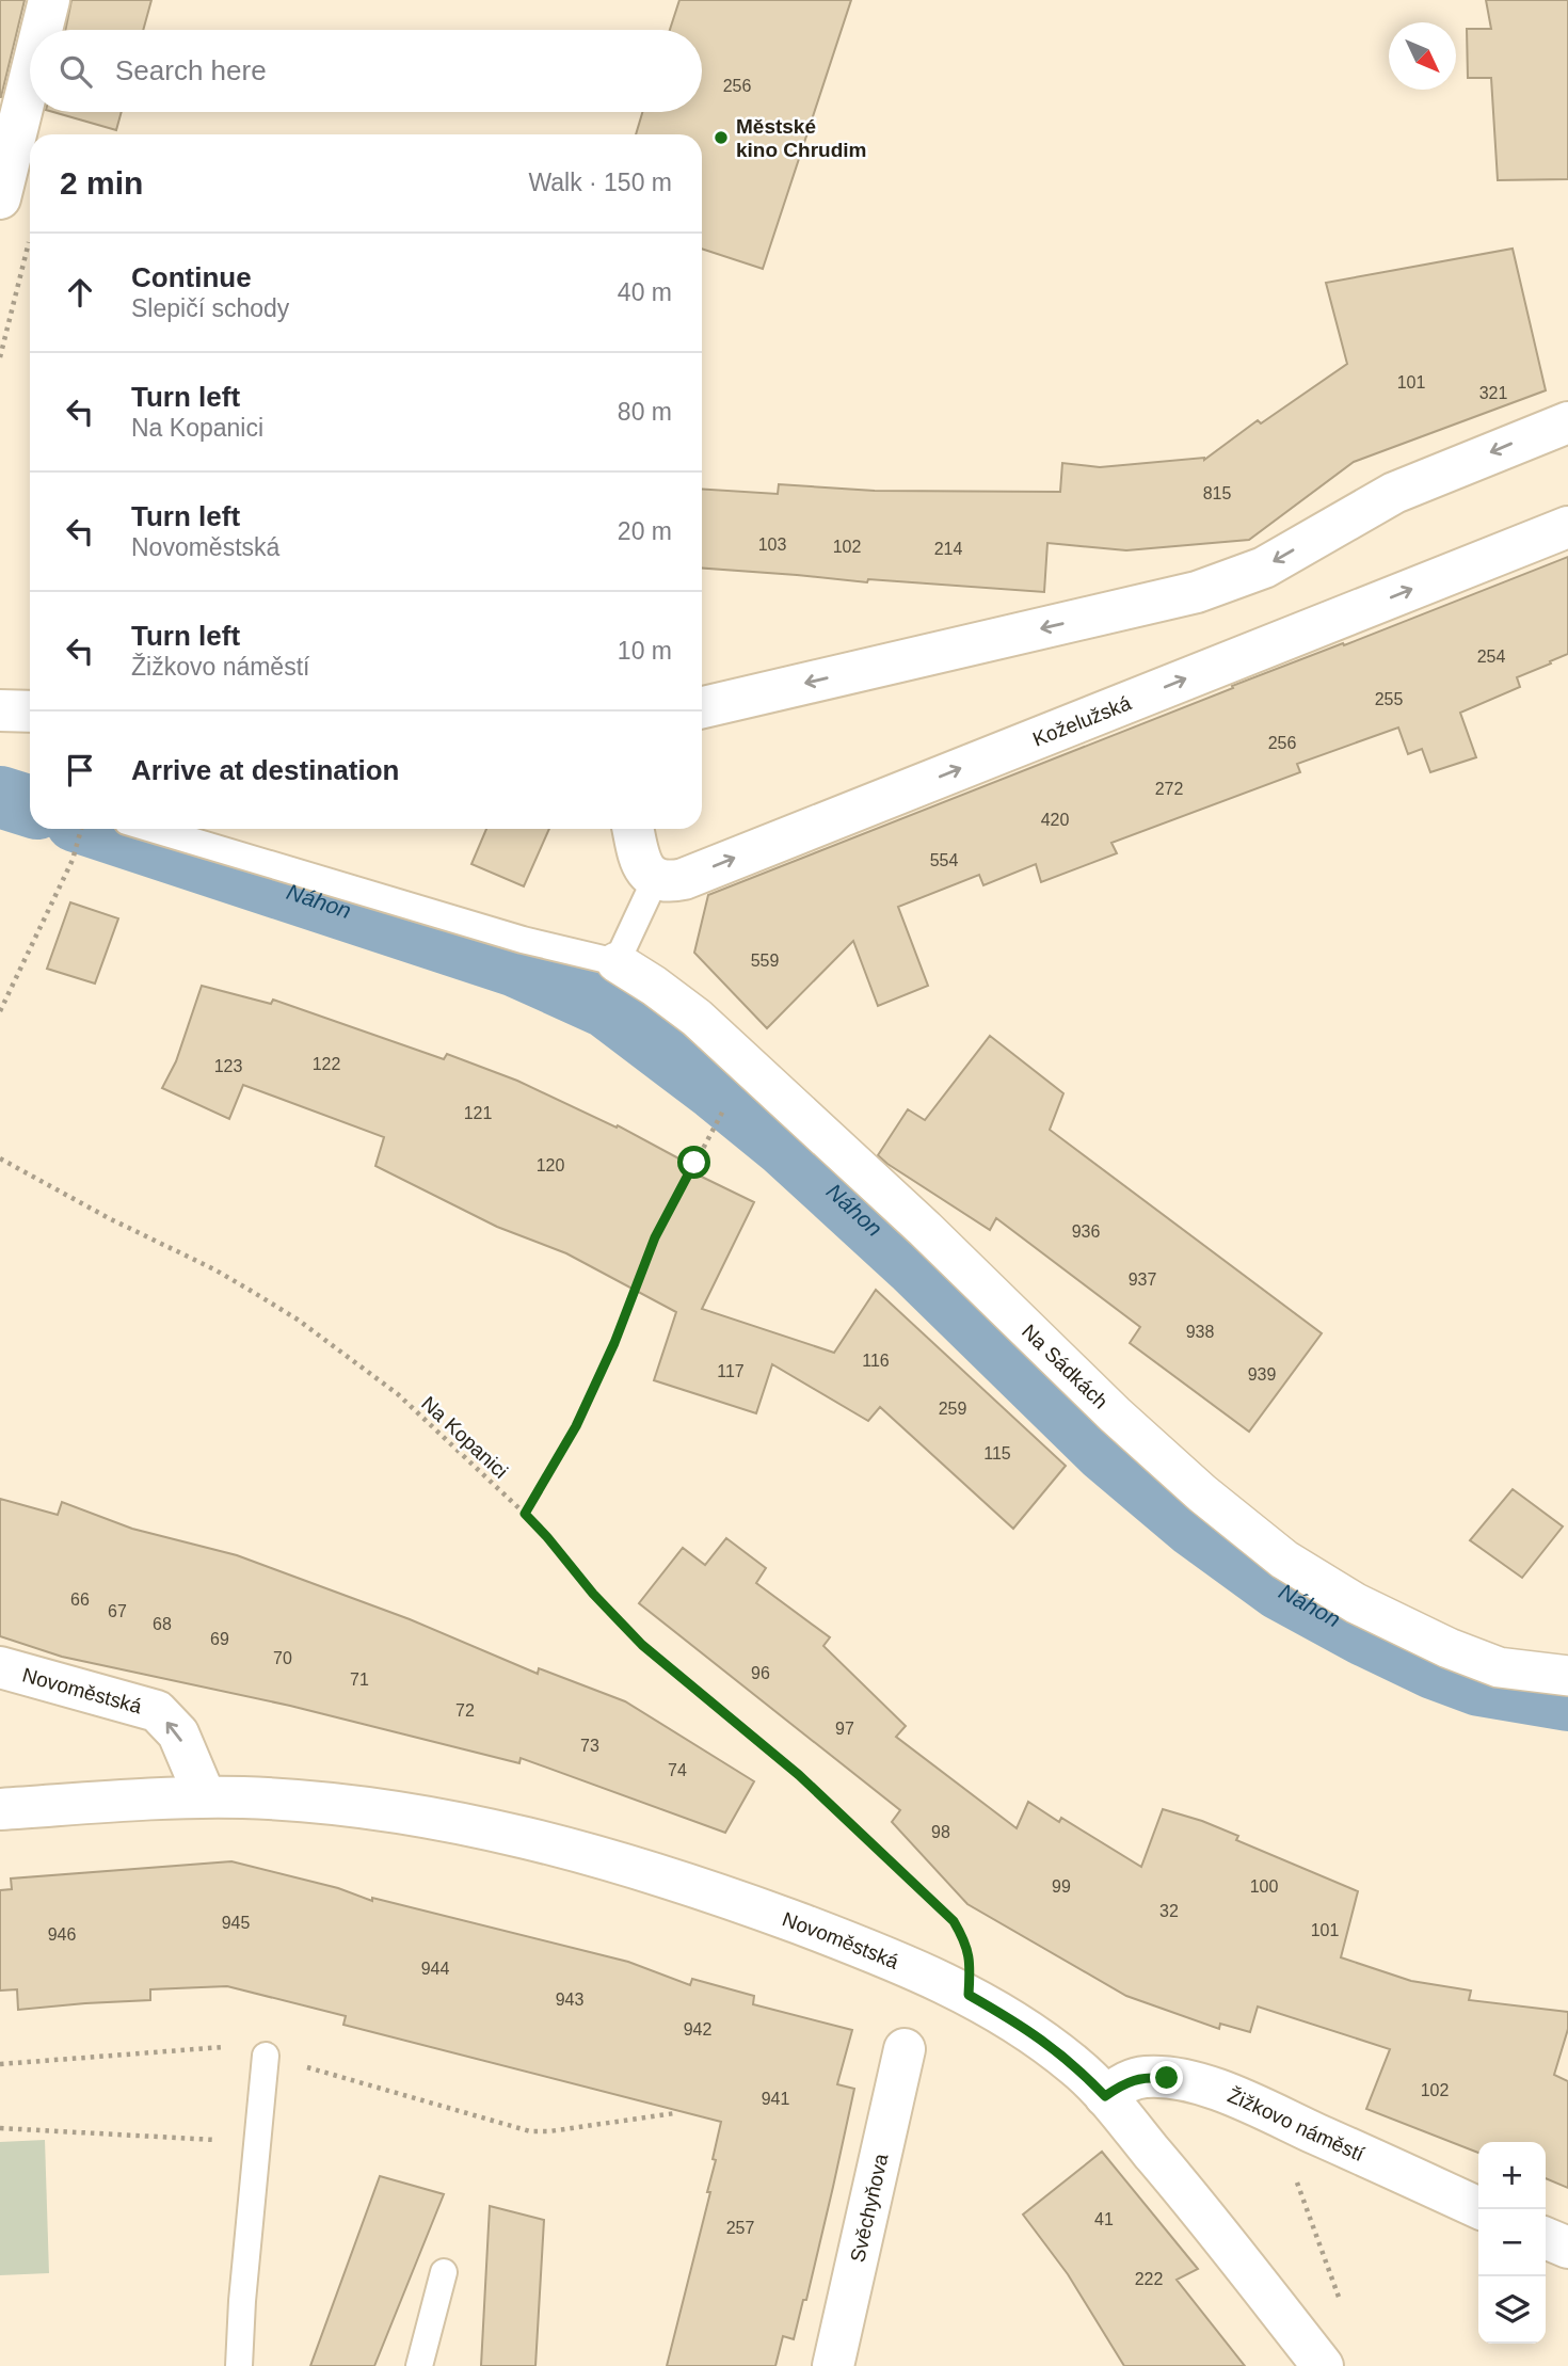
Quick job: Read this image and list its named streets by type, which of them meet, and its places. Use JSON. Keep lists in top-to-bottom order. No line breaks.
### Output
{"streets":{"street":["Koželužská","Na Sádkách","Novoměstská","Žižkovo náměstí","Svěchyňova"],"path":["Na Kopanici"]},"crossings":[["Na Kopanici","Novoměstská"],["Novoměstská","Žižkovo náměstí"]],"water":["Náhon"],"places":["Městské kino Chrudim"],"house_numbers":["256","101","321","815","103","102","214","254","255","256","272","420","554","559","122","123","121","120","936","937","938","116","117","939","259","115","66","67","68","69","70","96","71","72","97","73","74","98","99","100","32","945","101","946","944","943","942","102","941","41","257","222"],"north":"bottom right","page":{"search":"Search here","heading":["2 min","Walk · 150 m"],"list":[["Continue","Slepičí schody","40 m"],["Turn left","Na Kopanici","80 m"],["Turn left","Novoměstská","20 m"],["Turn left","Žižkovo náměstí","10 m"],"Arrive at destination"],"map_buttons":["+","−"]}}
